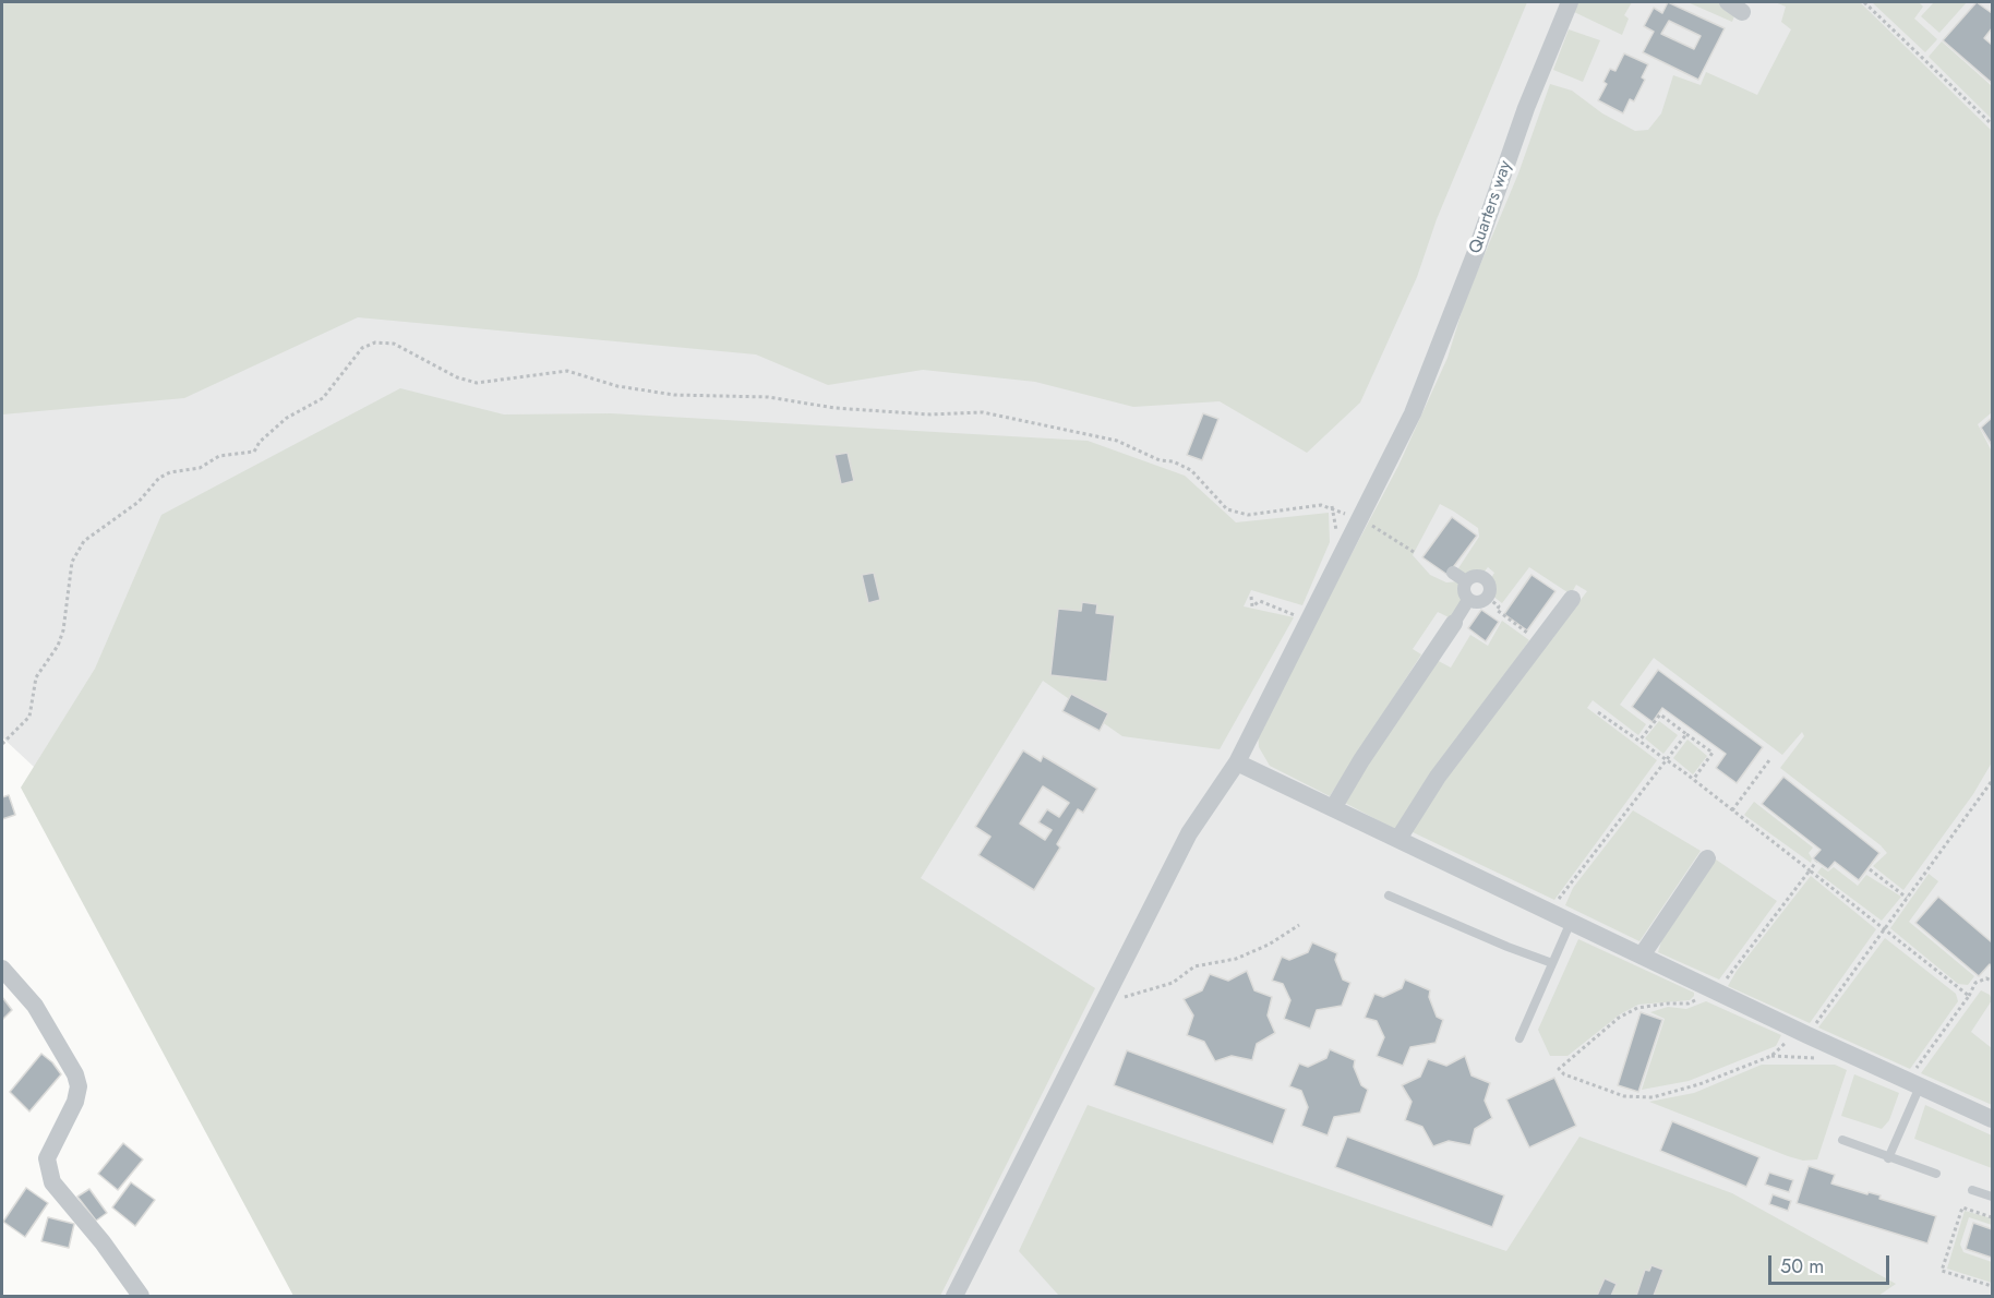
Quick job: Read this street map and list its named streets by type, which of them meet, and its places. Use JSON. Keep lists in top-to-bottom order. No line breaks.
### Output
{"streets":{"street":["Quarters way"]},"scale_bar":"50 m"}
